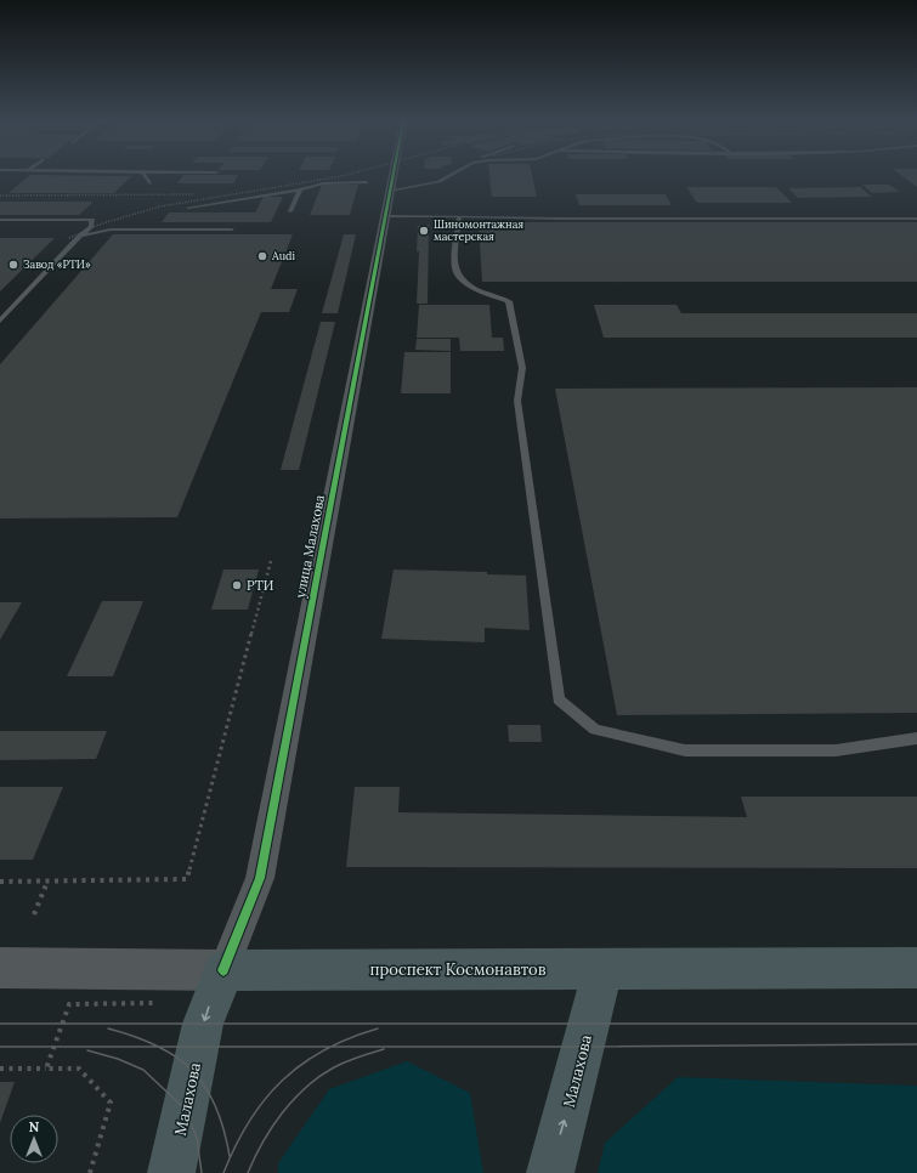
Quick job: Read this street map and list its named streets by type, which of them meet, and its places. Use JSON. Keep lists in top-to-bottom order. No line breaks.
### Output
{"streets":{"main road":["проспект Космонавтов","Малахова"],"street":["улица Малахова"]},"crossings":[["улица Малахова","проспект Космонавтов"],["улица Малахова","Малахова"],["проспект Космонавтов","Малахова"]],"places":["Шиномонтажная мастерская","Audi","Завод «РТИ»","РТИ"],"north":"top"}
